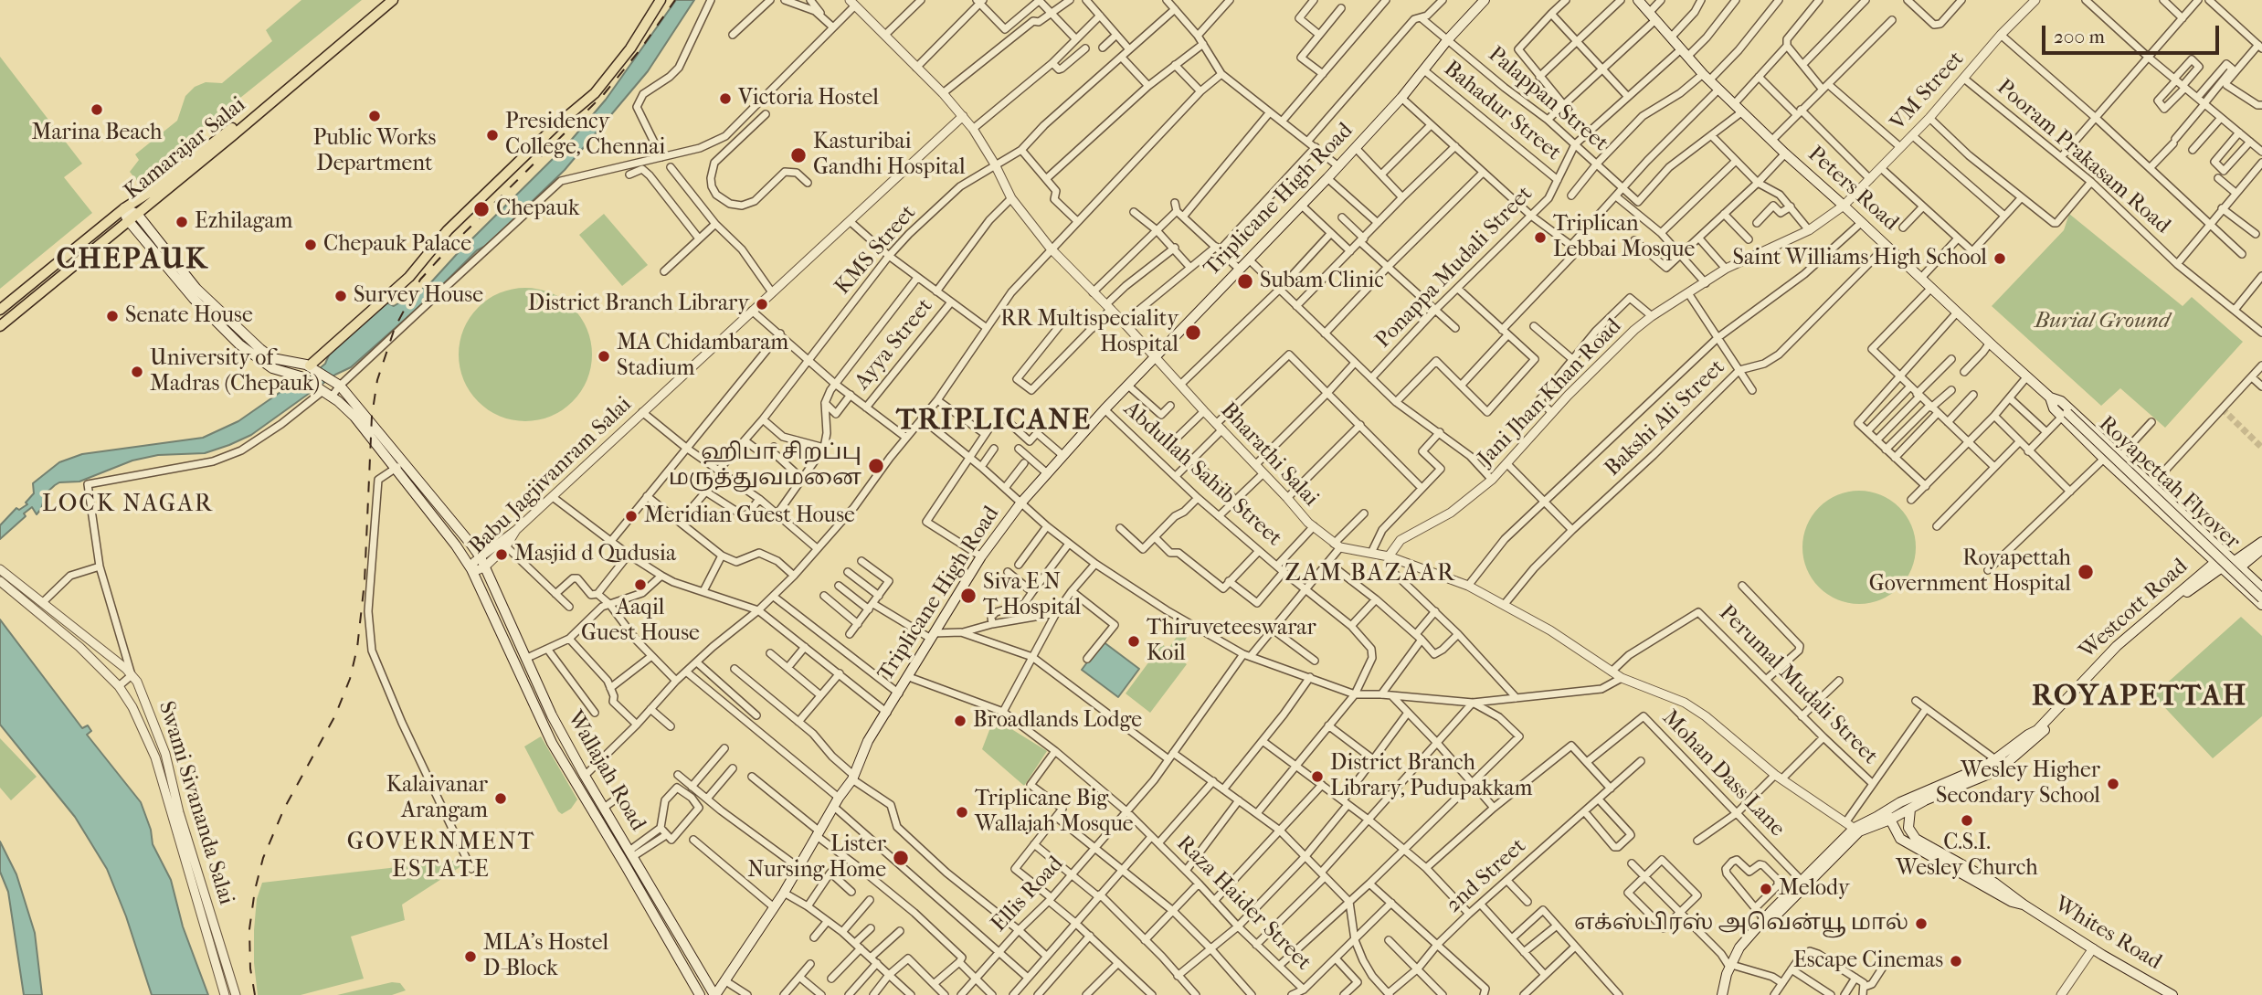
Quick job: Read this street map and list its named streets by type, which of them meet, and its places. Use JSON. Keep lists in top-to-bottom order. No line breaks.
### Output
{"streets":{"main road":["Kamarajar Salai","Peters Road","Triplicane High Road","Royapettah Flyover","Westcott Road","Wallajah Road","Whites Road"],"street":["VM Street","Palappan Street","Bahadur Street","Pooram Prakasam Road","KMS Street","Ponappa Mudali Street","Ayya Street","Jani Jhan Khan Road","Bakshi Ali Street","Bharathi Salai","Abdullah Sahib Street","Babu Jagjivanram Salai","Perumal Mudali Street","Mohan Dass Lane","Swami Sivananda Salai","2nd Street","Ellis Road","Raza Haider Street"]},"crossings":[["VM Street","Pooram Prakasam Road"],["VM Street","Peters Road"],["VM Street","Jani Jhan Khan Road"],["Palappan Street","Triplicane High Road"],["Palappan Street","Ponappa Mudali Street"],["Bahadur Street","Triplicane High Road"],["Bahadur Street","Ponappa Mudali Street"],["Kamarajar Salai","Wallajah Road"],["Peters Road","Jani Jhan Khan Road"],["Peters Road","Bakshi Ali Street"],["Peters Road","Royapettah Flyover"],["Triplicane High Road","Bharathi Salai"],["Triplicane High Road","Abdullah Sahib Street"],["Triplicane High Road","Wallajah Road"],["Triplicane High Road","Raza Haider Street"],["KMS Street","Bharathi Salai"],["Bharathi Salai","Babu Jagjivanram Salai"],["Bharathi Salai","Ellis Road"],["Abdullah Sahib Street","Ellis Road"],["Babu Jagjivanram Salai","Wallajah Road"],["Westcott Road","Whites Road"],["Ellis Road","Raza Haider Street"]],"districts":["CHEPAUK","TRIPLICANE","LOCK NAGAR","ZAM BAZAAR","ROYAPETTAH","GOVERNMENT ESTATE"],"parks":["Burial Ground"],"places":["Victoria Hostel","Marina Beach","Public Works Department","Presidency College, Chennai","Kasturibai Gandhi Hospital","Chepauk","Ezhilagam","Triplican Lebbai Mosque","Chepauk Palace","Saint Williams High School","Subam Clinic","Survey House","District Branch Library","Senate House","RR Multispeciality Hospital","MA Chidambaram Stadium","University of Madras (Chepauk)","ஹிபா சிறப்பு மருத்துவமனை","Meridian Guest House","Masjid d Qudusia","Royapettah Government Hospital","Aaqil Guest House","Siva E N T Hospital","Thiruveteeswarar Koil","Broadlands Lodge","District Branch Library, Pudupakkam","Wesley Higher Secondary School","Kalaivanar Arangam","Triplicane Big Wallajah Mosque","C.S.I. Wesley Church","Lister Nursing Home","Melody","எக்ஸ்பிரஸ் அவென்யூ மால்","MLA's Hostel D-Block","Escape Cinemas"],"scale_bar":"200 m"}
